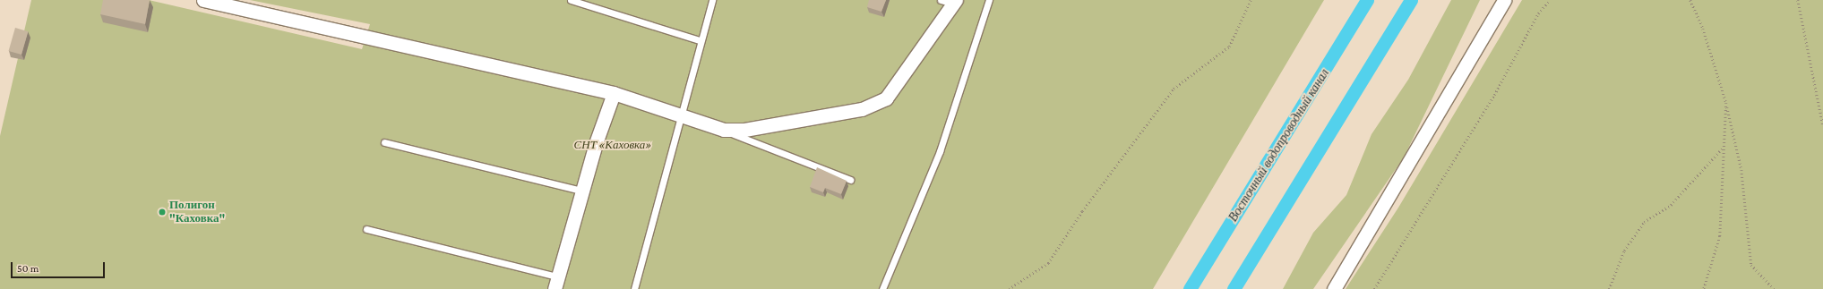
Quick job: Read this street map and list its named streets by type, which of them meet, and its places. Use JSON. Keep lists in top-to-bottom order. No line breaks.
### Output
{"water":["Восточный водопроводный канал"],"parks":["СНТ «Каховка»"],"places":["Полигон \"Каховка\""],"scale_bar":"50 m"}
